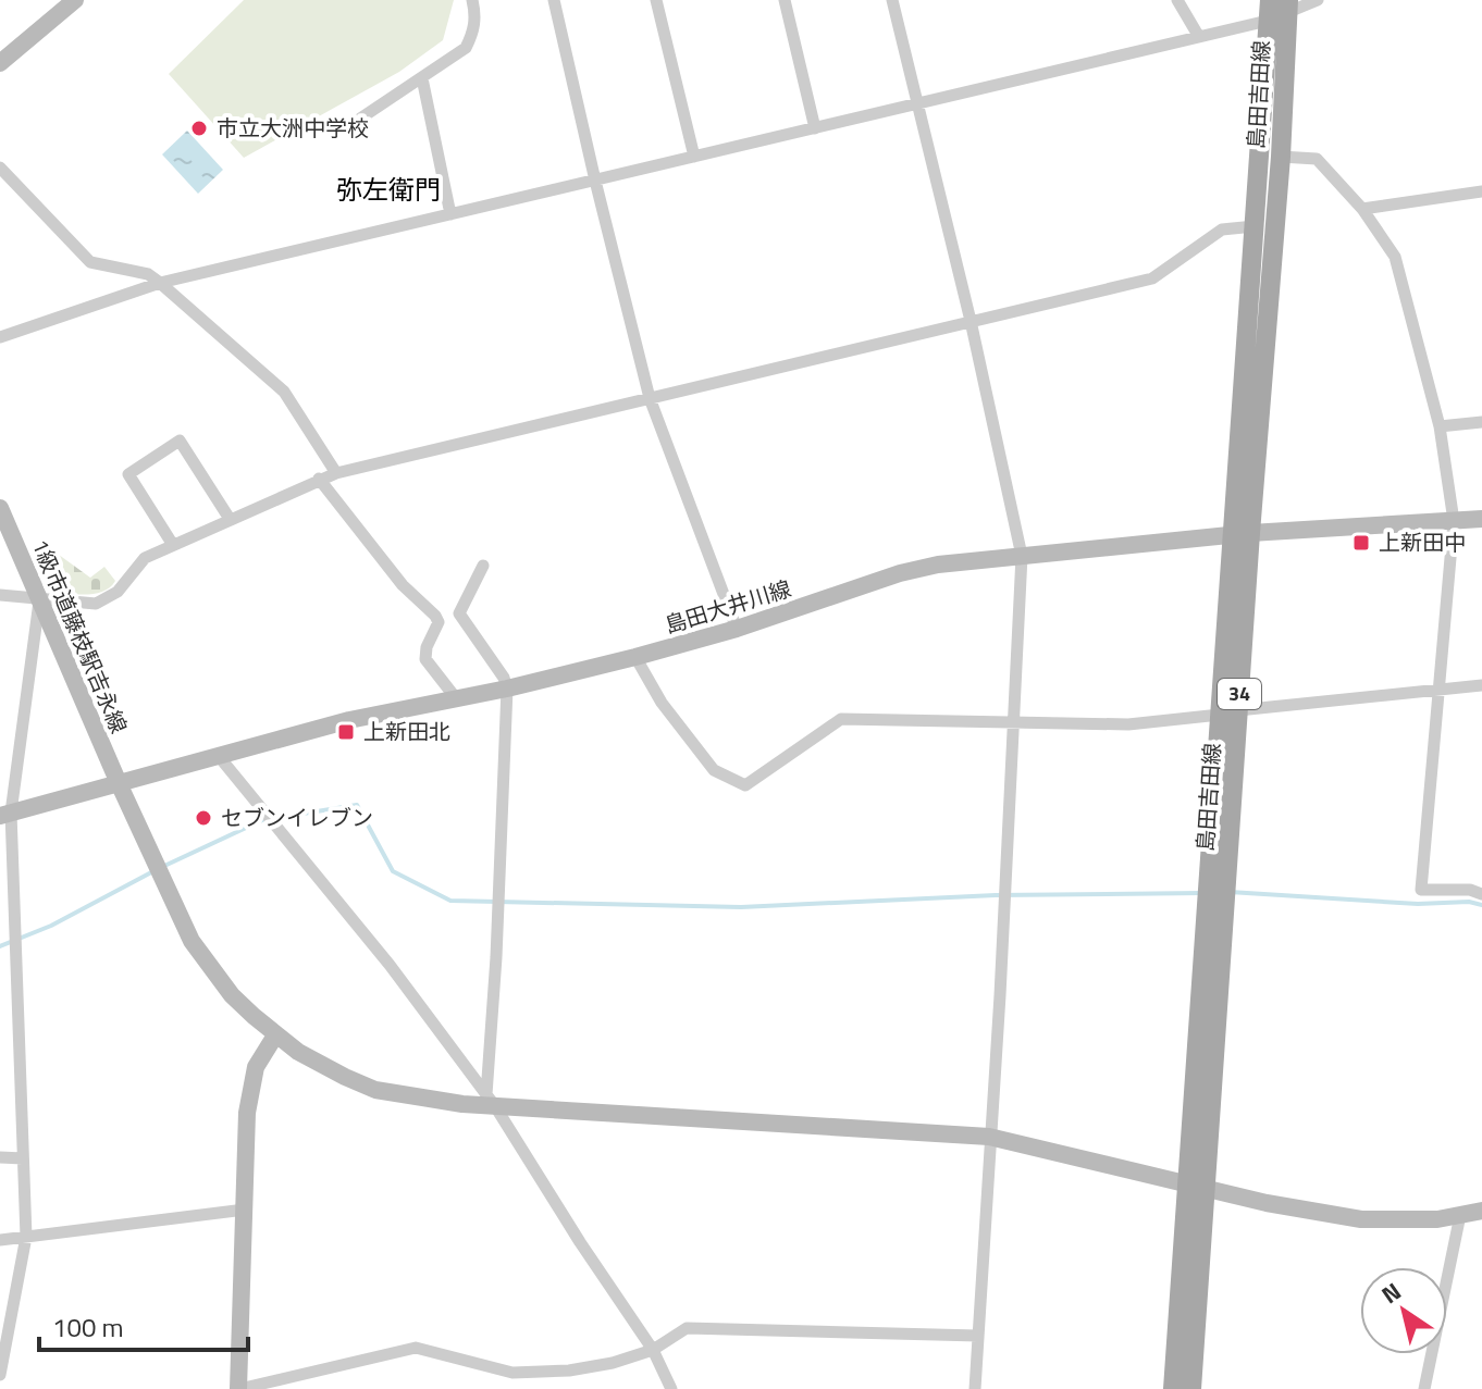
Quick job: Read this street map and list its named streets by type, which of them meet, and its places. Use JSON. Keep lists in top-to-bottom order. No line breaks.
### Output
{"streets":{"main road":["島田吉田線","34"],"street":["島田大井川線","1級市道藤枝駅吉永線"]},"crossings":[["島田吉田線","島田大井川線"],["島田吉田線","1級市道藤枝駅吉永線"],["島田大井川線","1級市道藤枝駅吉永線"]],"districts":["弥左衛門"],"places":{"other":["市立大洲中学校","セブンイレブン"],"transit":["上新田中","上新田北"]},"scale_bar":"100 m","north":"top left"}
